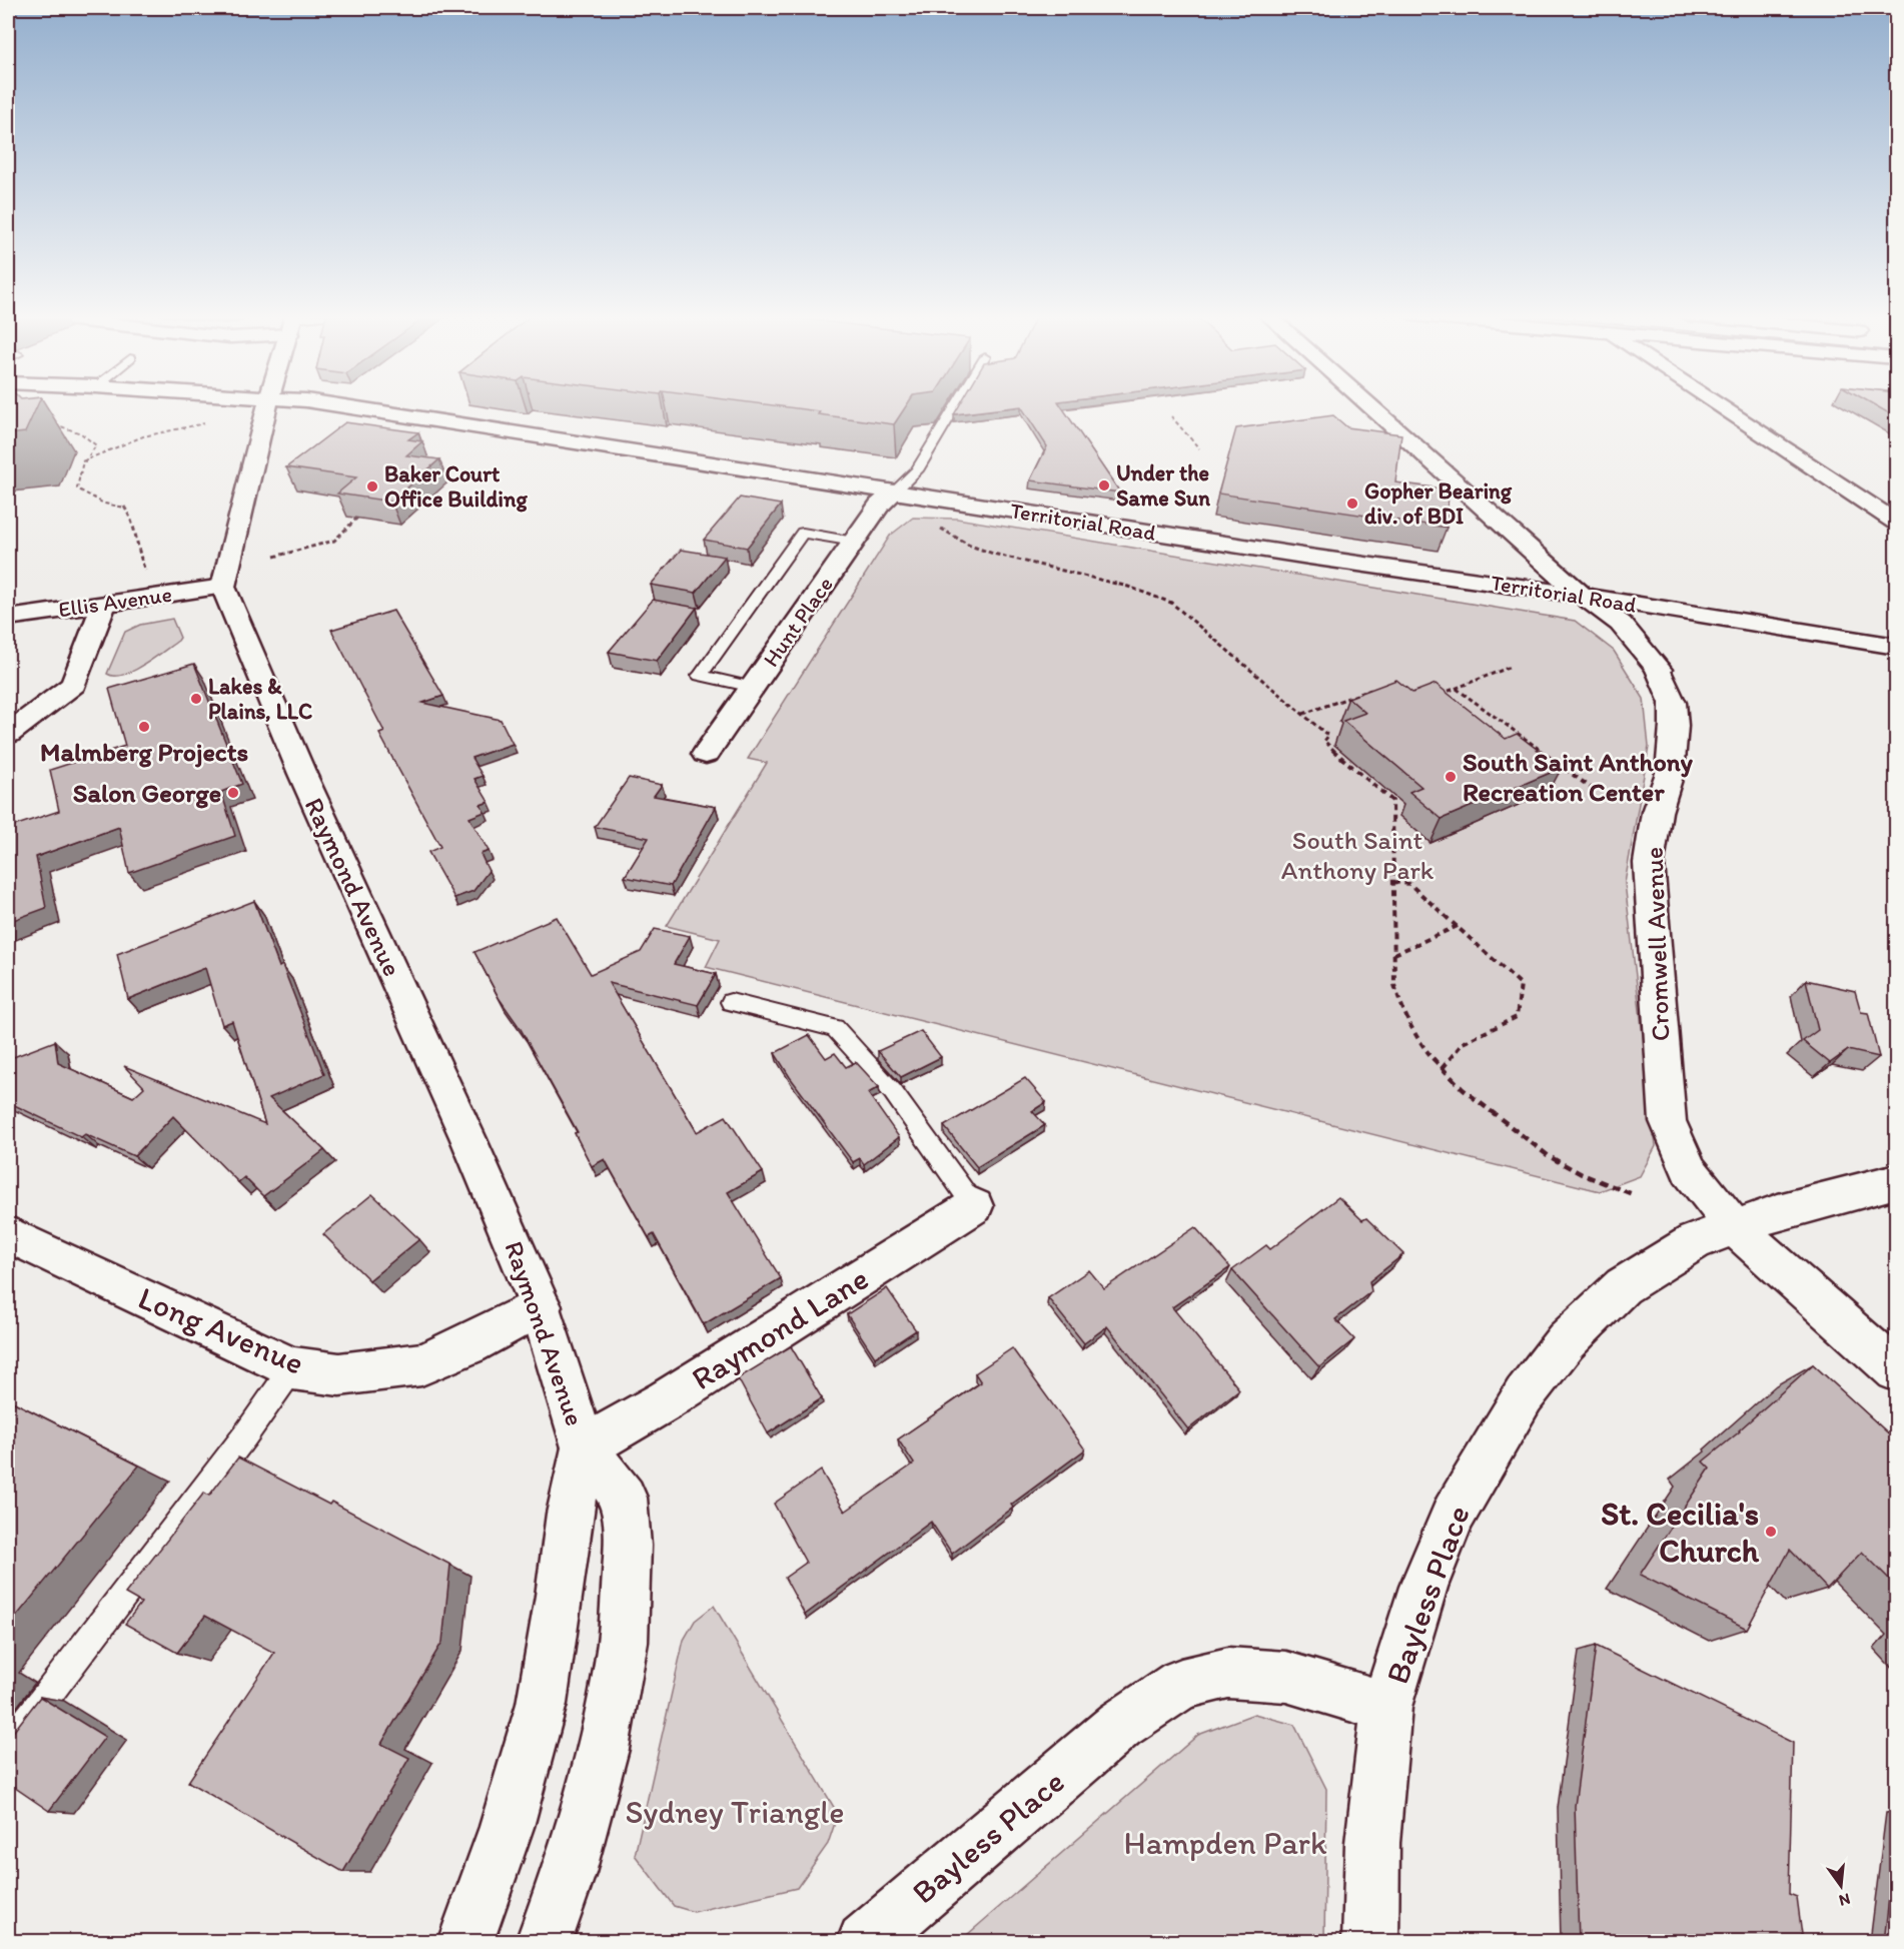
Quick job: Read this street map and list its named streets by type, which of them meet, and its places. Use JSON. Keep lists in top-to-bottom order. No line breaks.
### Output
{"streets":{"street":["Territorial Road","Ellis Avenue","Hunt Place","Raymond Avenue","Cromwell Avenue","Raymond Lane","Long Avenue","Bayless Place"]},"crossings":[["Territorial Road","Hunt Place"],["Territorial Road","Cromwell Avenue"],["Ellis Avenue","Raymond Avenue"],["Raymond Avenue","Raymond Lane"],["Raymond Avenue","Long Avenue"],["Cromwell Avenue","Bayless Place"]],"parks":["South Saint Anthony Park","Sydney Triangle","Hampden Park"],"places":["Under the Same Sun","Baker Court Office Building","Gopher Bearing div. of BDI","Lakes & Plains, LLC","Malmberg Projects","South Saint Anthony Recreation Center","Salon George","St. Cecilia's Church"],"north":"bottom"}
